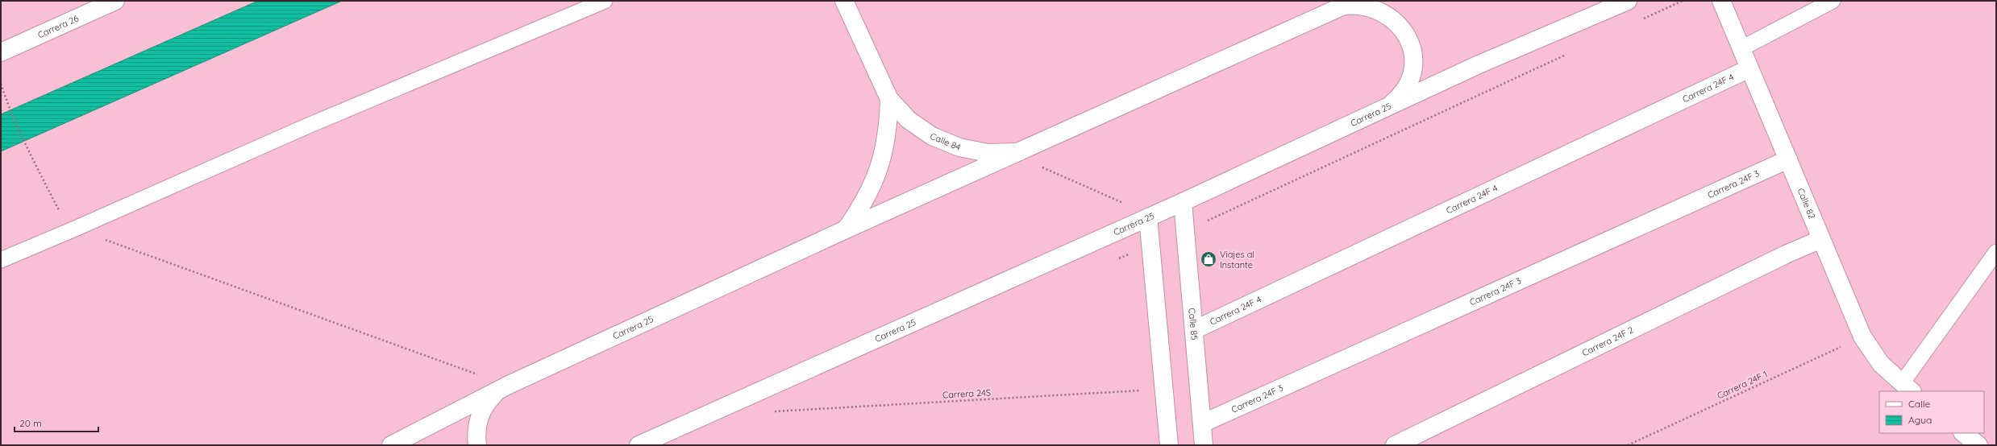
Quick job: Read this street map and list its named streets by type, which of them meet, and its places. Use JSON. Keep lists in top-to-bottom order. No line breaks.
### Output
{"streets":{"street":["Carrera 26","Carrera 24F 4","Carrera 25","Calle 84","Carrera 24F 3","Calle 82","Calle 85","Carrera 24F 2"],"path":["Carrera 24F 1","Carrera 24S"]},"crossings":[["Carrera 24F 4","Calle 82"],["Carrera 24F 4","Calle 85"],["Carrera 25","Calle 84"],["Carrera 25","Calle 85"],["Carrera 24F 3","Calle 82"],["Carrera 24F 3","Calle 85"],["Calle 82","Carrera 24F 2"],["Calle 82","Carrera 24F 1"]],"places":{"shop":["Viajes al Instante"]},"legend":["Calle","Agua"],"scale_bar":"20 m"}
